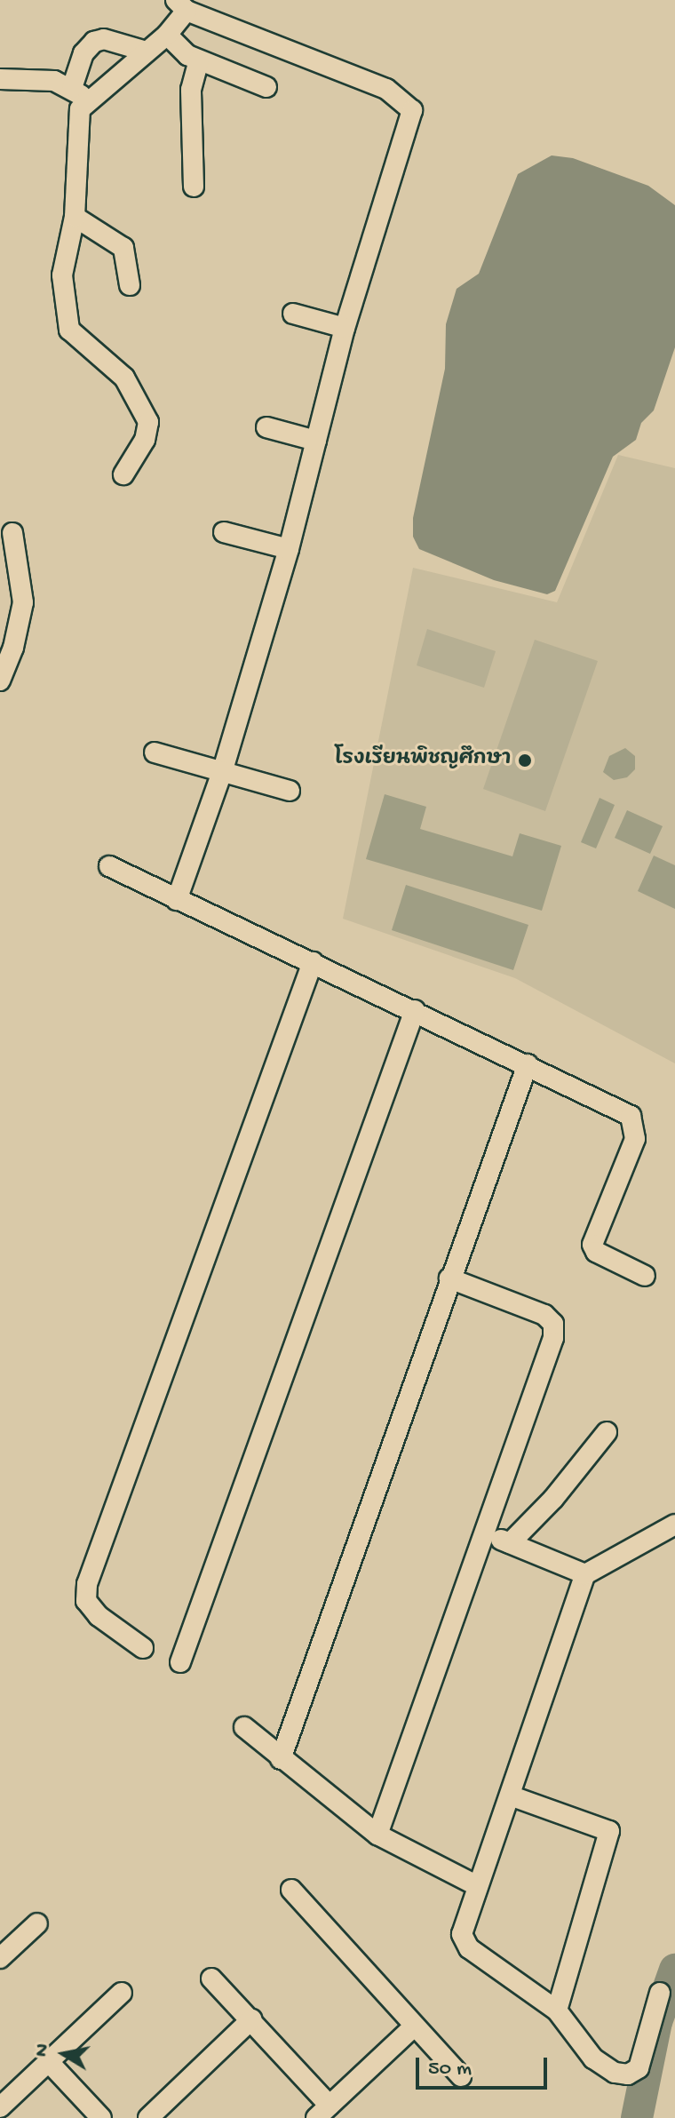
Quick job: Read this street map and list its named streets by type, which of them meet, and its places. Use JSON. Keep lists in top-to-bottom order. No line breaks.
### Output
{"places":["โรงเรียนพิชญศึกษา"],"scale_bar":"50 m","north":"left"}
